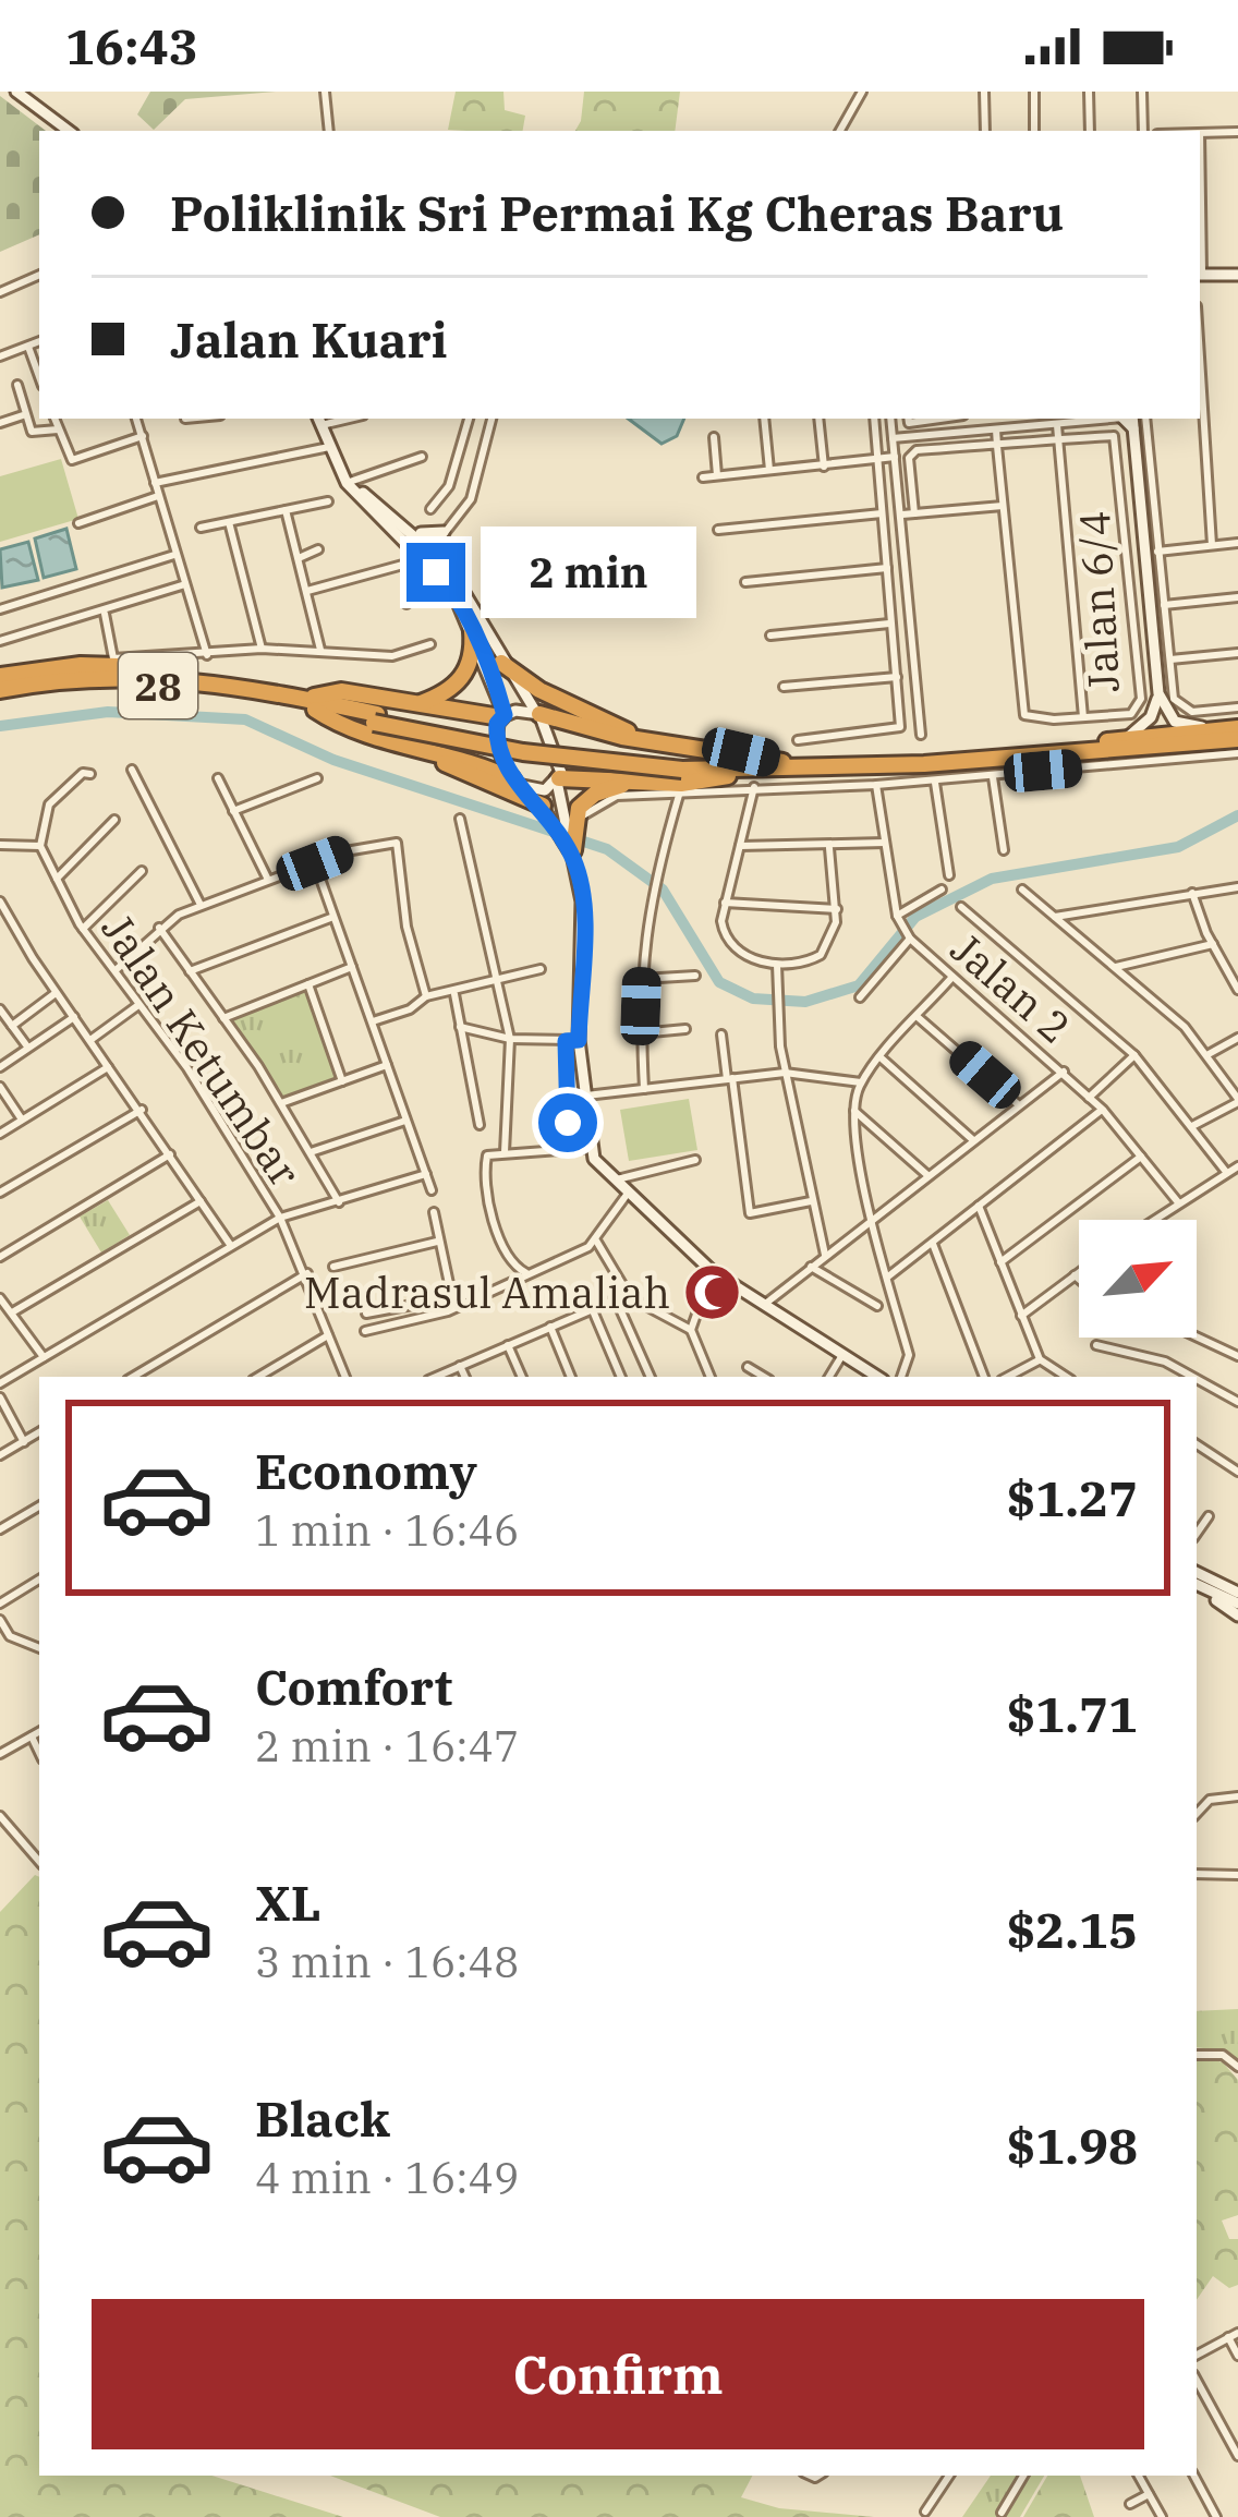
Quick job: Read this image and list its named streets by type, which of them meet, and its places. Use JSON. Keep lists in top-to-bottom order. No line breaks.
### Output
{"streets":{"highway":["28"],"street":["Jalan 6/4","Jalan 2","Jalan Ketumbar"]},"places":{"mosque":["Madrasul Amaliah"]},"north":"top right","page":{"status":"16:43","banner":["Poliklinik Sri Permai Kg Cheras Baru","Jalan Kuari"],"bubble":"2 min","list":[{"name":"Economy","note":"1 min · 16:46","value":"$1.27"},{"name":"Comfort","note":"2 min · 16:47","value":"$1.71"},{"name":"XL","note":"3 min · 16:48","value":"$2.15"},{"name":"Black","note":"4 min · 16:49","value":"$1.98"}],"buttons":"Confirm"}}
